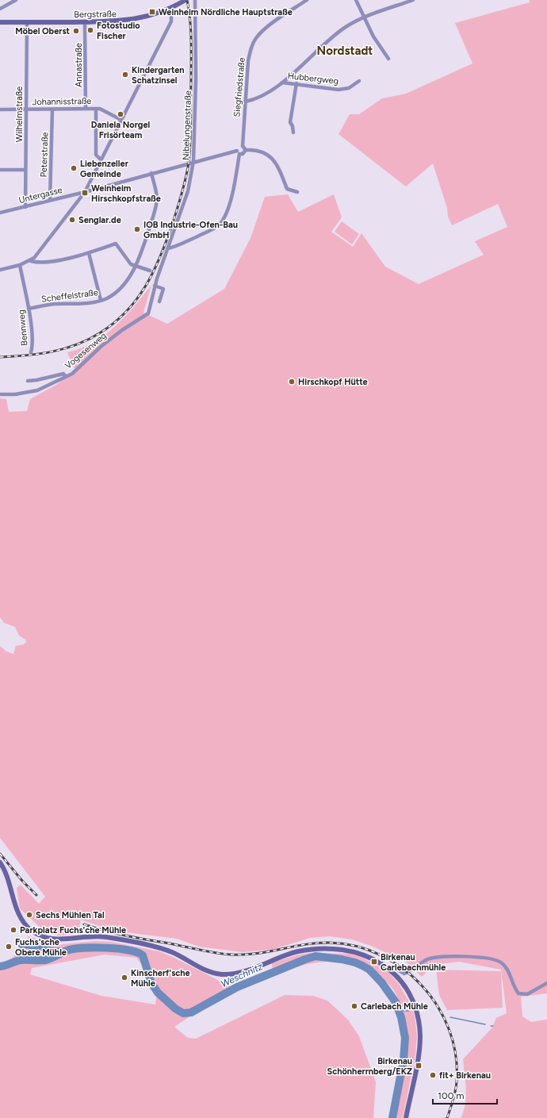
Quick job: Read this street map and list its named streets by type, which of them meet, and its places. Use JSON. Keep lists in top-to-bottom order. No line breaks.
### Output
{"streets":{"main road":["Bergstraße"],"street":["Annastraße","Hubbergweg","Siegfriedstraße","Johannisstraße","Wilhelmstraße","Nibelungenstraße","Peterstraße","Untergasse","Scheffelstraße","Bennweg","Vogesenweg"]},"crossings":[["Bergstraße","Annastraße"],["Bergstraße","Wilhelmstraße"],["Annastraße","Johannisstraße"],["Siegfriedstraße","Untergasse"],["Johannisstraße","Wilhelmstraße"],["Johannisstraße","Peterstraße"],["Wilhelmstraße","Untergasse"],["Nibelungenstraße","Untergasse"],["Nibelungenstraße","Vogesenweg"],["Peterstraße","Untergasse"],["Untergasse","Scheffelstraße"],["Scheffelstraße","Bennweg"]],"districts":["Nordstadt"],"water":["Weschnitz"],"places":{"transit":["Weinheim Nördliche Hauptstraße","Weinheim Hirschkopfstraße","Birkenau Carlebachmühle","Birkenau Schönherrnberg/EKZ"],"other":["Fotostudio Fischer","Möbel Oberst","Kindergarten Schatzinsel","Daniela Norgel Frisörteam","Liebenzeller Gemeinde","Senglar.de","IOB Industrie-Ofen-Bau GmbH","Hirschkopf Hütte","Sechs Mühlen Tal","Parkplatz Fuchs'che Mühle","Fuchs'sche Obere Mühle","Kinscherf'sche Mühle","Carlebach Mühle","fit+ Birkenau"]},"scale_bar":"100 m"}
